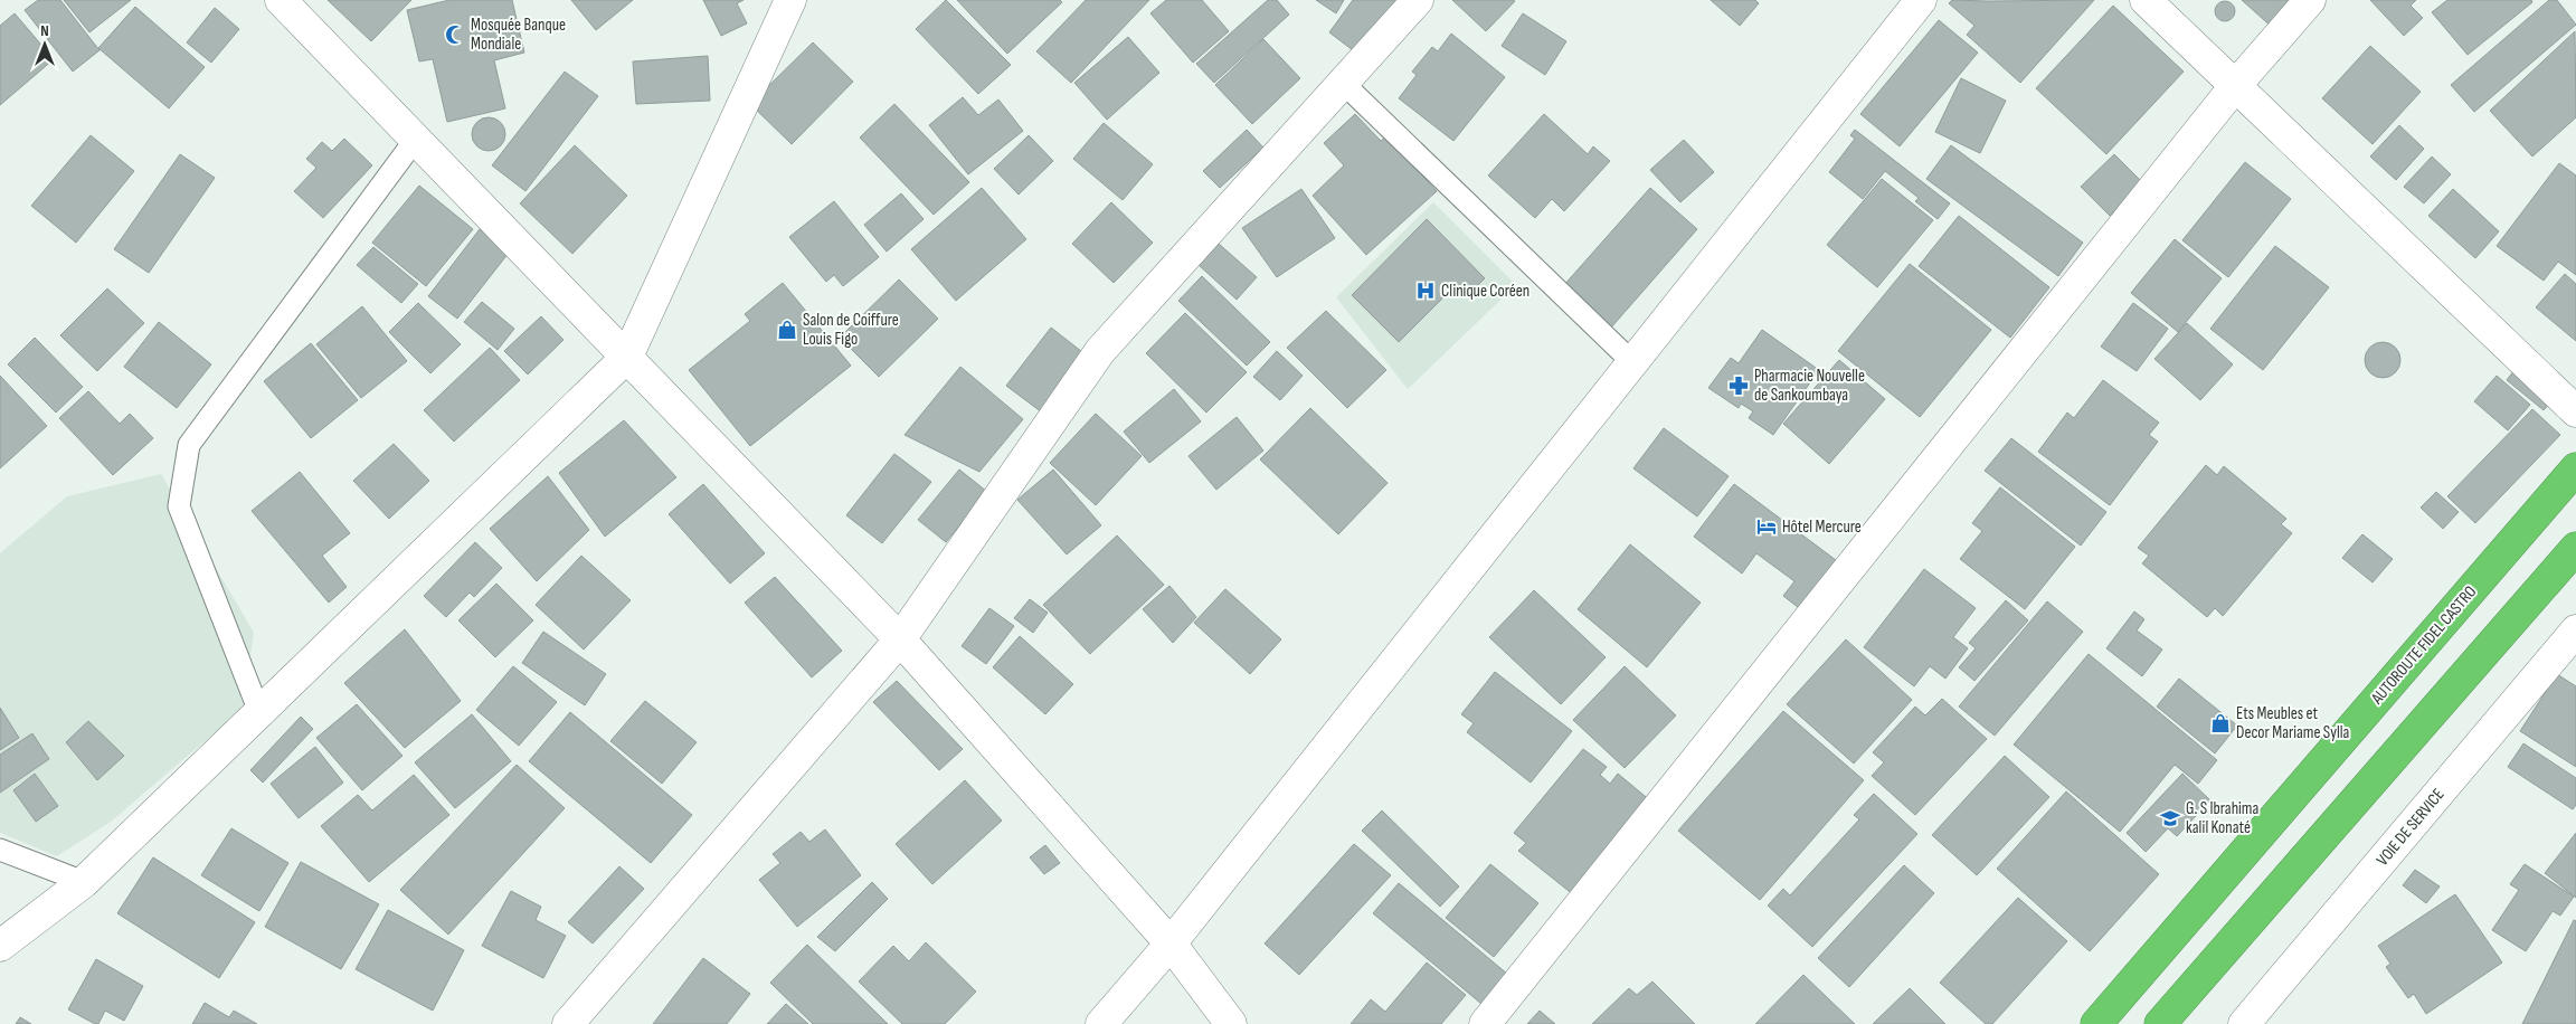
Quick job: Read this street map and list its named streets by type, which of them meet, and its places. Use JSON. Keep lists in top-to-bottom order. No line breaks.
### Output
{"streets":{"highway":["AUTOROUTE FIDEL CASTRO"],"street":["VOIE DE SERVICE"]},"places":{"mosque":["Mosquée Banque Mondiale"],"hospital":["Clinique Coréen"],"shop":["Salon de Coiffure Louis Figo","Ets Meubles et Decor Mariame Sylla"],"pharmacy":["Pharmacie Nouvelle de Sankoumbaya"],"hotel":["Hôtel Mercure"],"school or university":["G. S Ibrahima kalil Konaté"]},"north":"top"}
